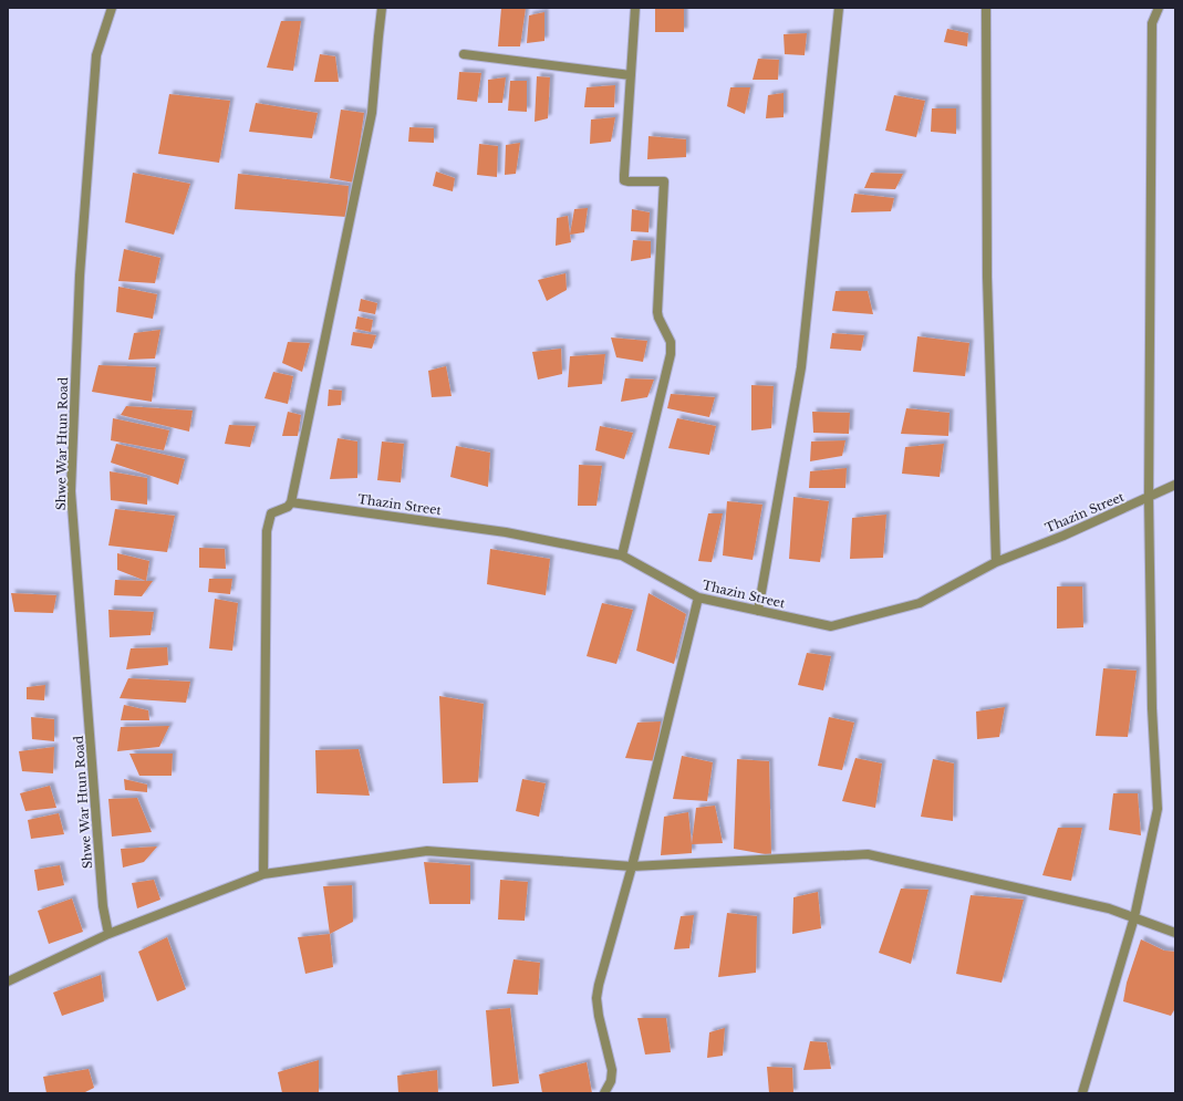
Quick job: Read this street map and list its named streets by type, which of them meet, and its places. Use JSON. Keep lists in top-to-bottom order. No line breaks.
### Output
{"streets":{"street":["Shwe War Htun Road","Thazin Street"]}}
